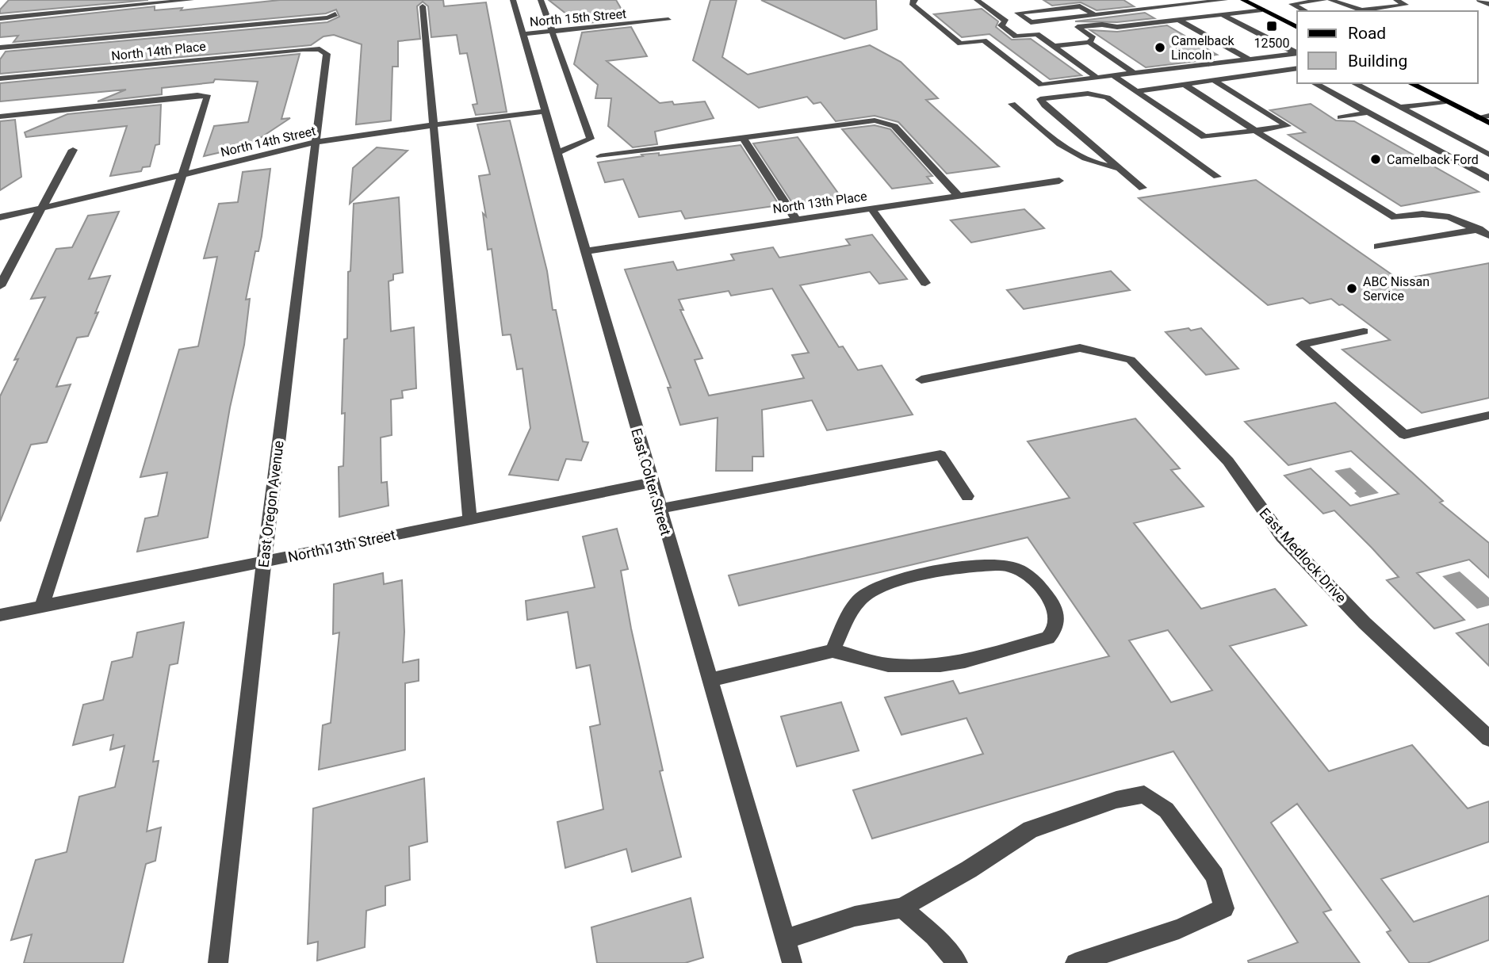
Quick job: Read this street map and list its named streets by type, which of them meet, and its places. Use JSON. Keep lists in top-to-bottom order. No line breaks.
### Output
{"streets":{"street":["North 15th Street","North 14th Place","North 14th Street","North 13th Place","East Colter Street","East Oregon Avenue","North 13th Street","East Medlock Drive"]},"crossings":[["North 15th Street","East Colter Street"],["North 14th Place","East Oregon Avenue"],["North 14th Street","East Colter Street"],["North 14th Street","East Oregon Avenue"],["North 13th Place","East Colter Street"],["East Colter Street","North 13th Street"],["East Oregon Avenue","North 13th Street"]],"places":{"transit":["12500"],"other":["Camelback Lincoln","Camelback Ford","ABC Nissan Service"]},"legend":["Road","Building"]}
